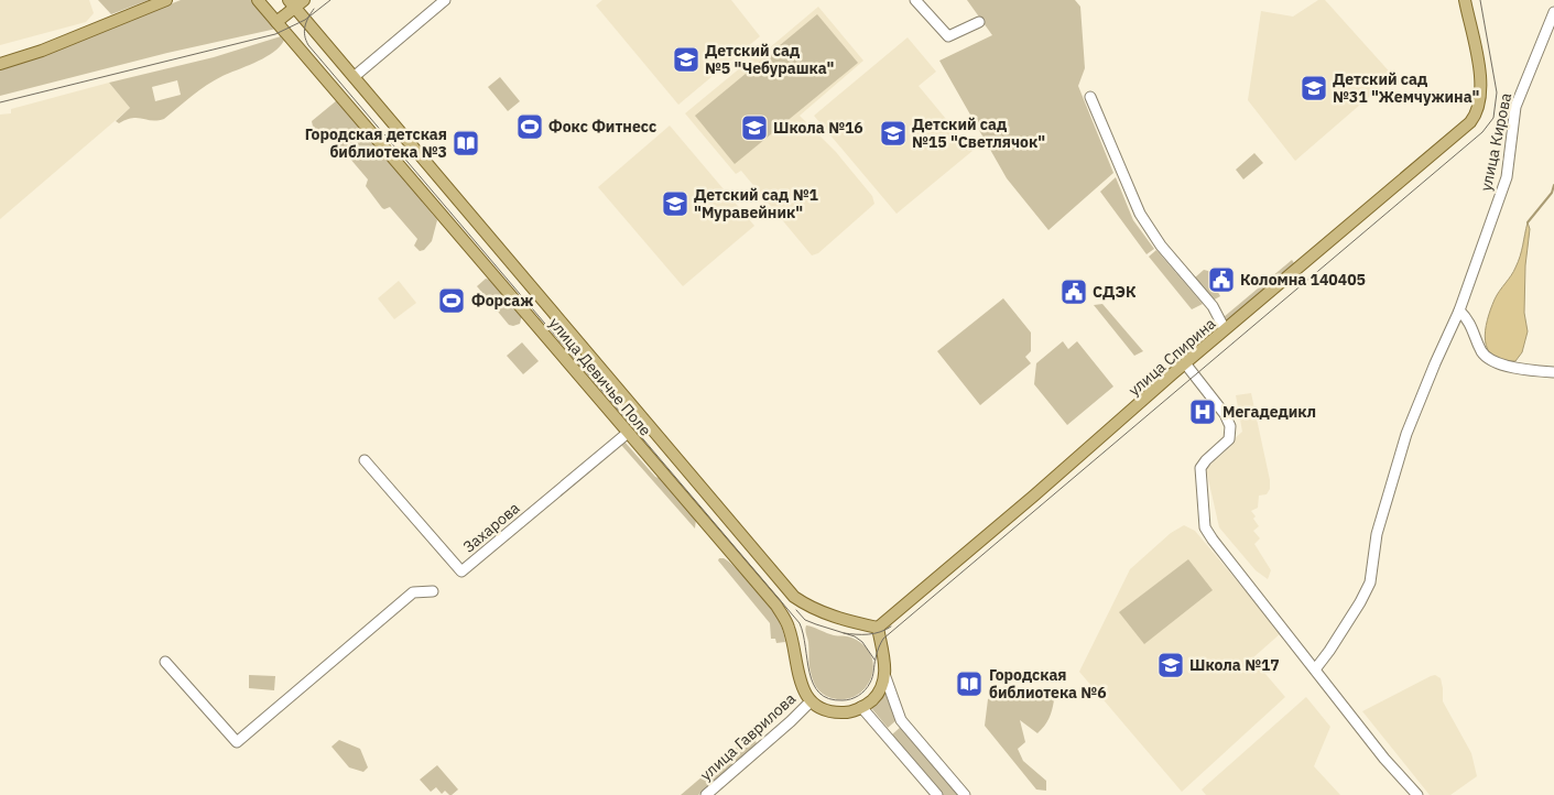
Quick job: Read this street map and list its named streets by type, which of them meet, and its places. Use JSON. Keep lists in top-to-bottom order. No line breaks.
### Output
{"streets":{"main road":["улица Спирина","улица Девичье Поле"],"street":["улица Кирова","Захарова","улица Гаврилова"]},"crossings":[["улица Спирина","улица Девичье Поле"],["улица Девичье Поле","Захарова"],["улица Девичье Поле","улица Гаврилова"]],"places":{"school or university":["Детский сад №5 \"Чебурашка\"","Детский сад №31 \"Жемчужина\"","Школа №16","Детский сад №15 \"Светлячок\"","Детский сад №1 \"Муравейник\"","Школа №17"],"sports":["Фокс Фитнесс","Форсаж"],"library":["Городская детская библиотека №3","Городская библиотека №6"],"public building":["Коломна 140405","СДЭК"],"hospital":["Мегадедикл"]}}
